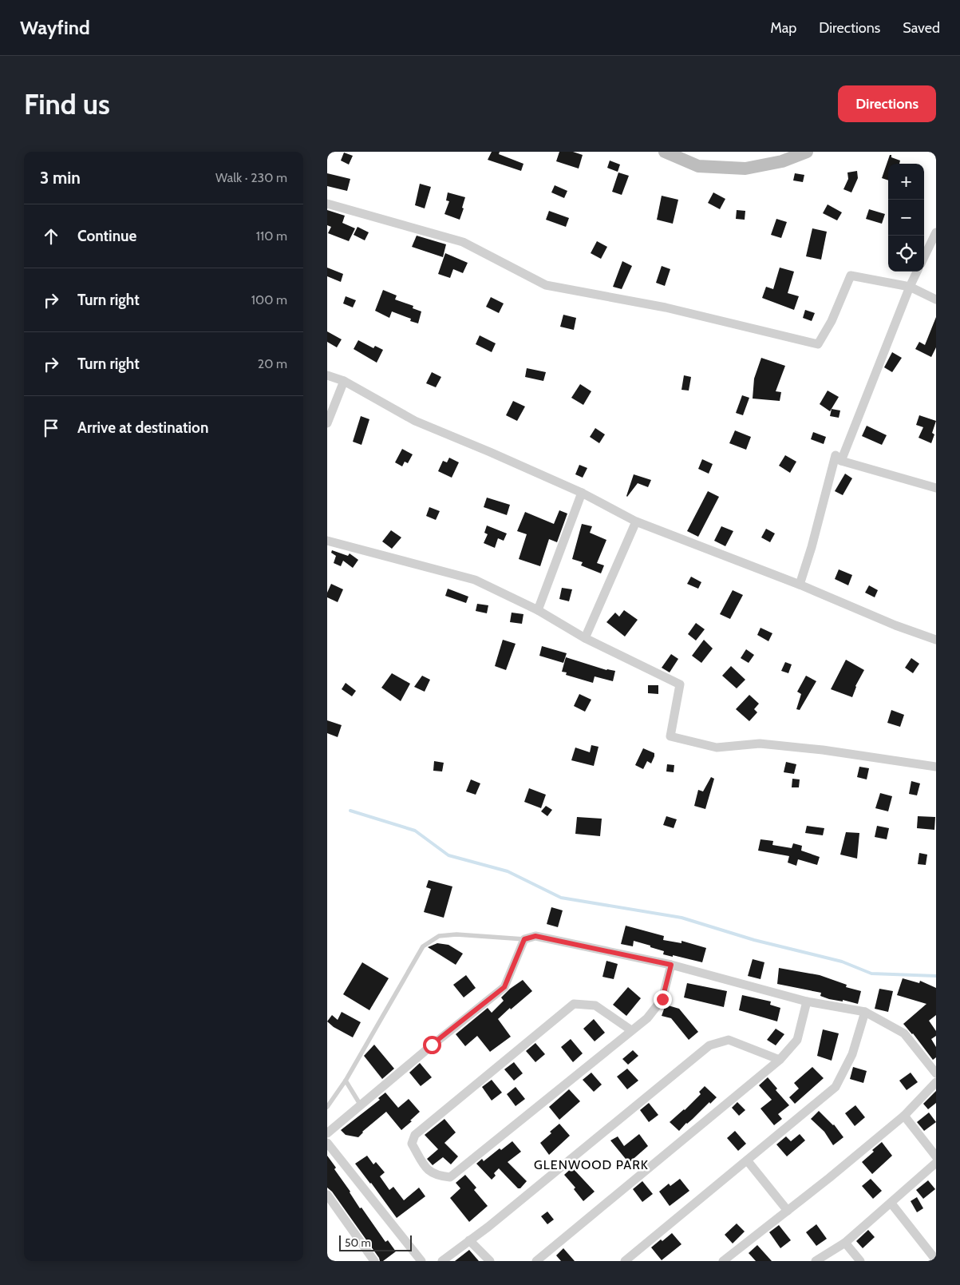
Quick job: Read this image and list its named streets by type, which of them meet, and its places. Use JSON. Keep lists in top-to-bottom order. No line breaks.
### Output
{"districts":["GLENWOOD PARK"],"scale_bar":"50 m","page":{"header":"Wayfind","nav":["Map","Directions","Saved"],"buttons":"Directions","title":"Find us","heading":["3 min","Walk · 230 m"],"map_buttons":["+","−"],"list":[["Continue","110 m"],["Turn right","100 m"],["Turn right","20 m"],"Arrive at destination"],"scale":"50 m"}}
